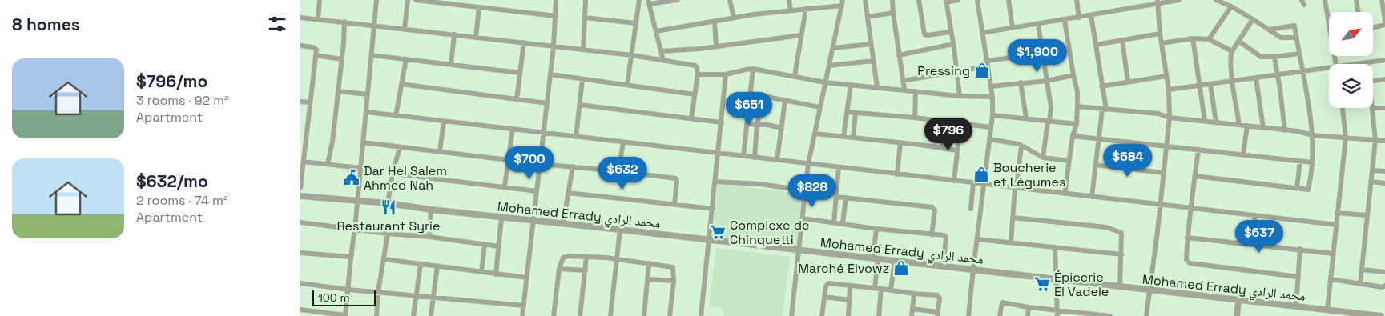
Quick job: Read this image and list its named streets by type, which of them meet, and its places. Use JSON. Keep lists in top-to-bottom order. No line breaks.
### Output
{"streets":{"street":["Mohamed Errady محمد الرادي"]},"places":{"shop":["Pressing","Boucherie et Légumes","Marché Elvowz"],"public building":["Dar Hel Salem Ahmed Nah"],"restaurant":["Restaurant Syrie"],"supermarket":["Complexe de Chinguetti","Épicerie El Vadele"]},"scale_bar":"100 m","north":"top right","page":{"heading":"8 homes","price":["$1,900","$651","$796","$684","$700","$632","$828","$637"],"list":[{"name":"$796/mo","note":"3 rooms · 92 m² · Apartment"},{"name":"$632/mo","note":"2 rooms · 74 m² · Apartment"}],"scale":"100 m"}}
